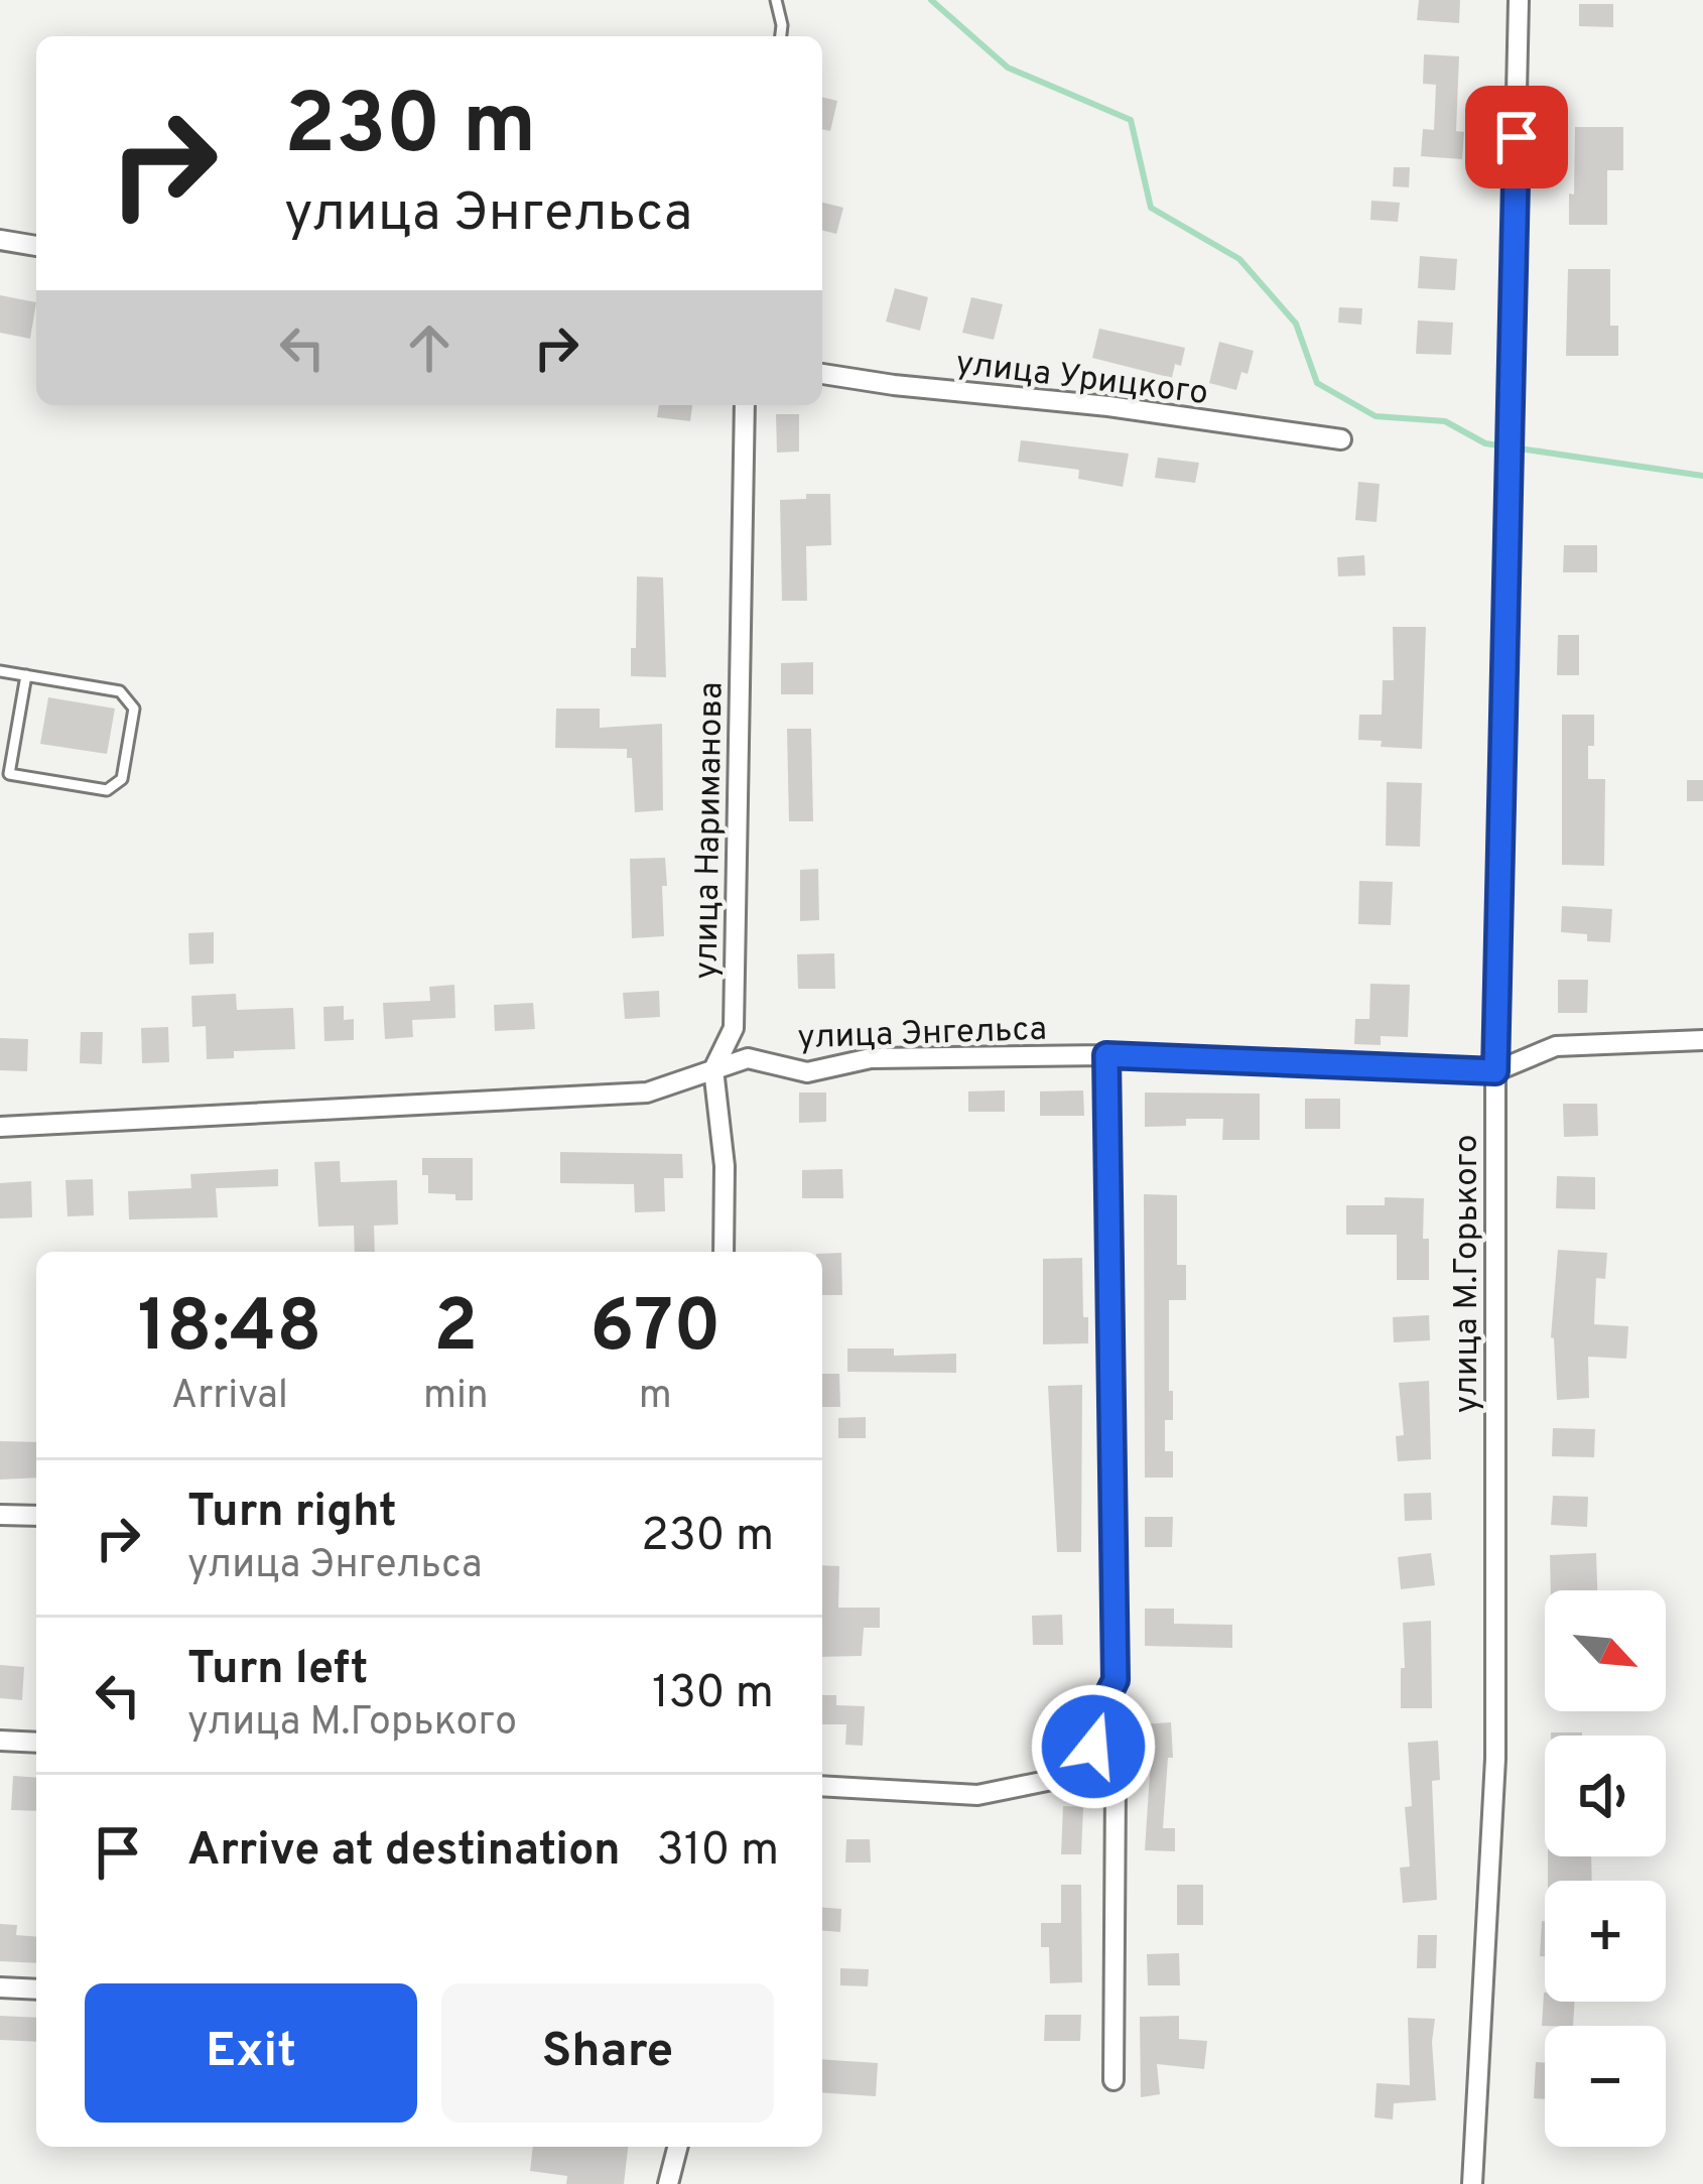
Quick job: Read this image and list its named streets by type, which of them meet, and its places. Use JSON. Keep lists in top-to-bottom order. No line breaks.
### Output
{"streets":{"street":["улица Урицкого","улица Нариманова","улица Энгельса","улица М.Горького"]},"crossings":[["улица Нариманова","улица Энгельса"],["улица Энгельса","улица М.Горького"]],"north":"bottom right","page":{"turn":["230 m","улица Энгельса"],"eta":["18:48","Arrival","2","min","670","m"],"list":[{"name":"Turn right","note":"улица Энгельса","value":"230 m"},{"name":"Turn left","note":"улица М.Горького","value":"130 m"},{"name":"Arrive at destination","value":"310 m"}],"map_buttons":["+","−"],"buttons":["Exit","Share"]}}
